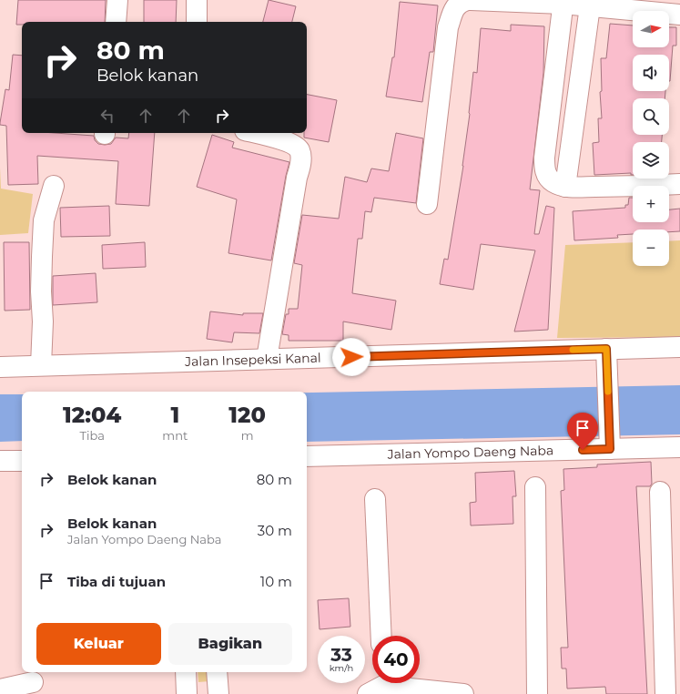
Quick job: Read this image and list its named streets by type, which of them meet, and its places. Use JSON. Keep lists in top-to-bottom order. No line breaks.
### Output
{"streets":{"street":["Jalan Insepeksi Kanal","Jalan Yompo Daeng Naba"]},"north":"right","page":{"map_buttons":["+","−"],"turn":["80 m","Belok kanan"],"eta":["12:04","Tiba","1","mnt","120","m"],"list":[{"name":"Belok kanan","value":"80 m"},{"name":"Belok kanan","note":"Jalan Yompo Daeng Naba","value":"30 m"},{"name":"Tiba di tujuan","value":"10 m"}],"buttons":["Keluar","Bagikan"],"speed":"33 km/h","limit":"40"}}
